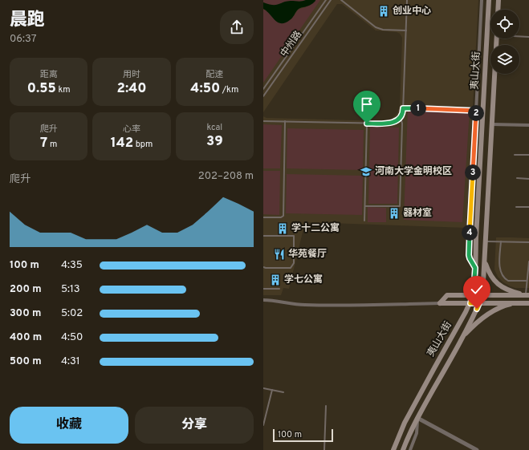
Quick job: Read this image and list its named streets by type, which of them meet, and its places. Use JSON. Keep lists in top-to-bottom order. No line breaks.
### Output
{"streets":{"main road":["夷山大街"],"lane":["中州路"]},"places":{"building":["创业中心","器材室","学十二公寓","学七公寓"],"school or university":["河南大学金明校区"],"restaurant":["华苑餐厅"]},"scale_bar":"100 m","page":{"heading":["晨跑","06:37"],"stats":[["距离","0.55 km"],["用时","2:40"],["配速","4:50 /km"],["爬升","7 m"],["心率","142 bpm"],["kcal","39"]],"pins":["1","2","3","4"],"chart":["爬升","202–208 m"],"list":[{"name":"100 m","note":"4:35"},{"name":"200 m","note":"5:13"},{"name":"300 m","note":"5:02"},{"name":"400 m","note":"4:50"},{"name":"500 m","note":"4:31"}],"buttons":["收藏","分享"],"scale":"100 m"}}
